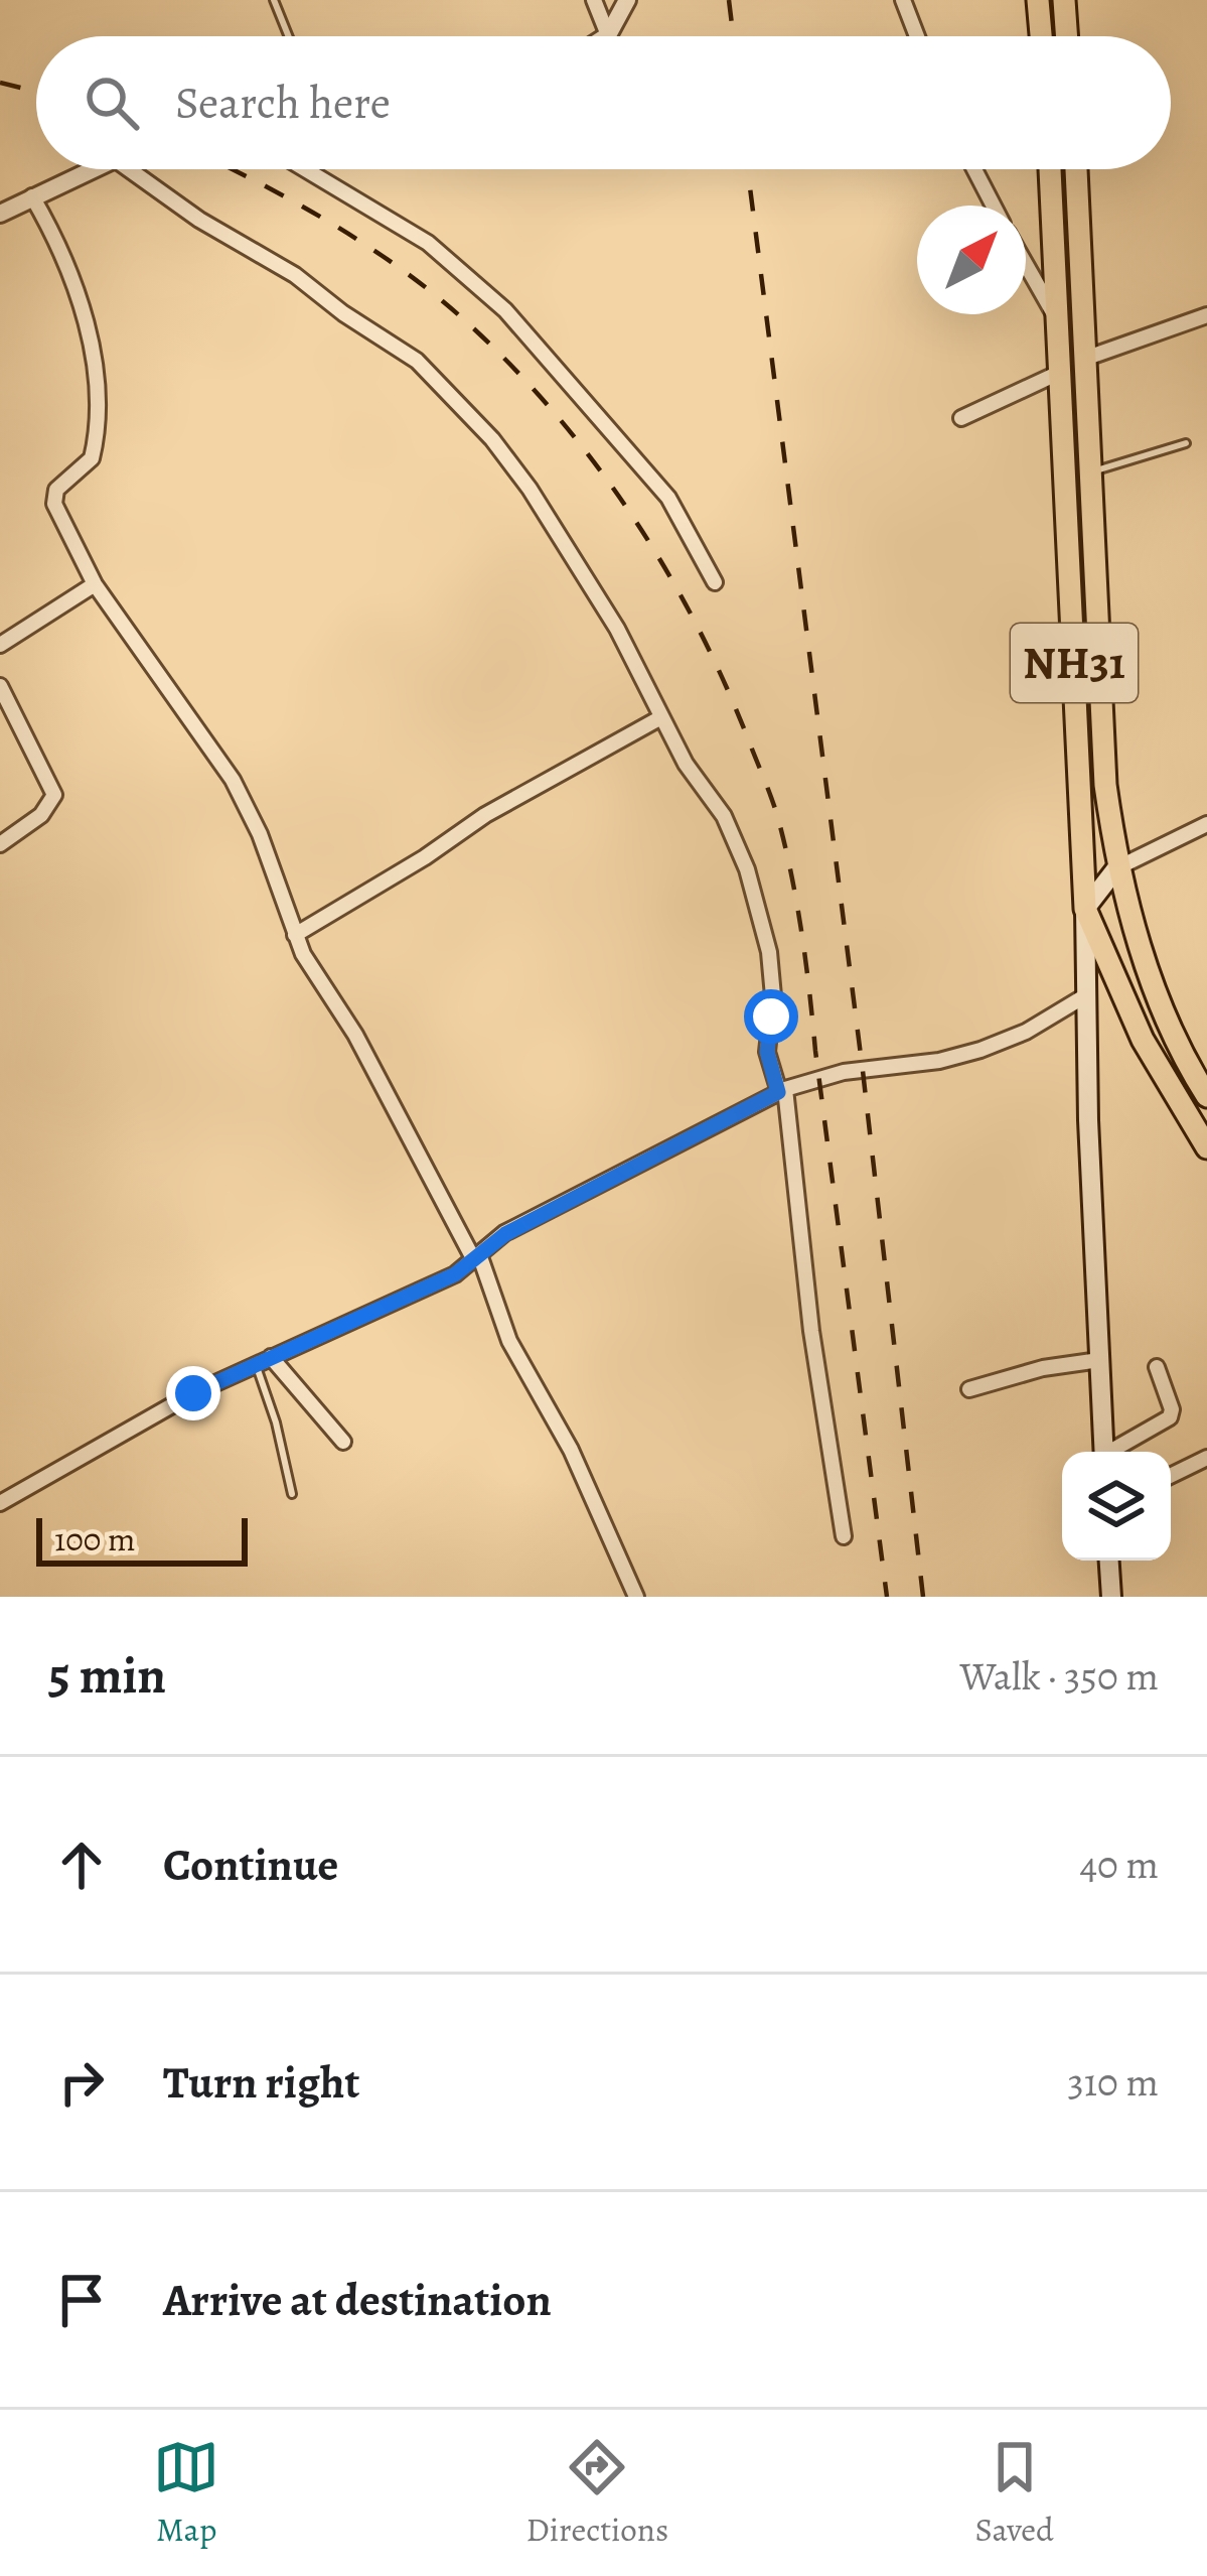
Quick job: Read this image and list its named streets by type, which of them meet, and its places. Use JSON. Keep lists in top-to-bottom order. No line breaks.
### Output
{"streets":{"highway":["NH31"]},"scale_bar":"100 m","north":"top right","page":{"search":"Search here","scale":"100 m","heading":["5 min","Walk · 350 m"],"list":[["Continue","40 m"],["Turn right","310 m"],"Arrive at destination"],"nav":["Map","Directions","Saved"]}}
